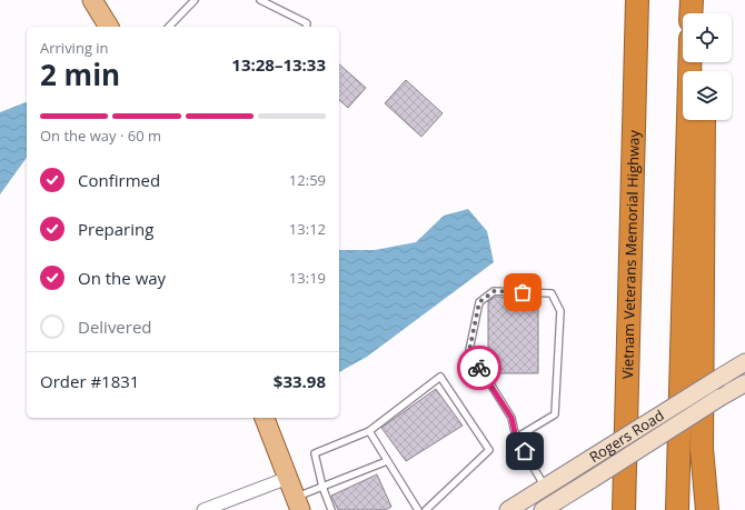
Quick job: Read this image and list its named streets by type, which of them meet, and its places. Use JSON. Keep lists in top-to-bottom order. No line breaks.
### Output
{"streets":{"highway":["Vietnam Veterans Memorial Highway"],"street":["Rogers Road"]},"page":{"heading":["2 min","Arriving in","13:28–13:33"],"panel":["Order #1831","$33.98"],"bar":"On the way · 60 m","list":[["Confirmed","12:59"],["Preparing","13:12"],["On the way","13:19"],"Delivered"]}}
